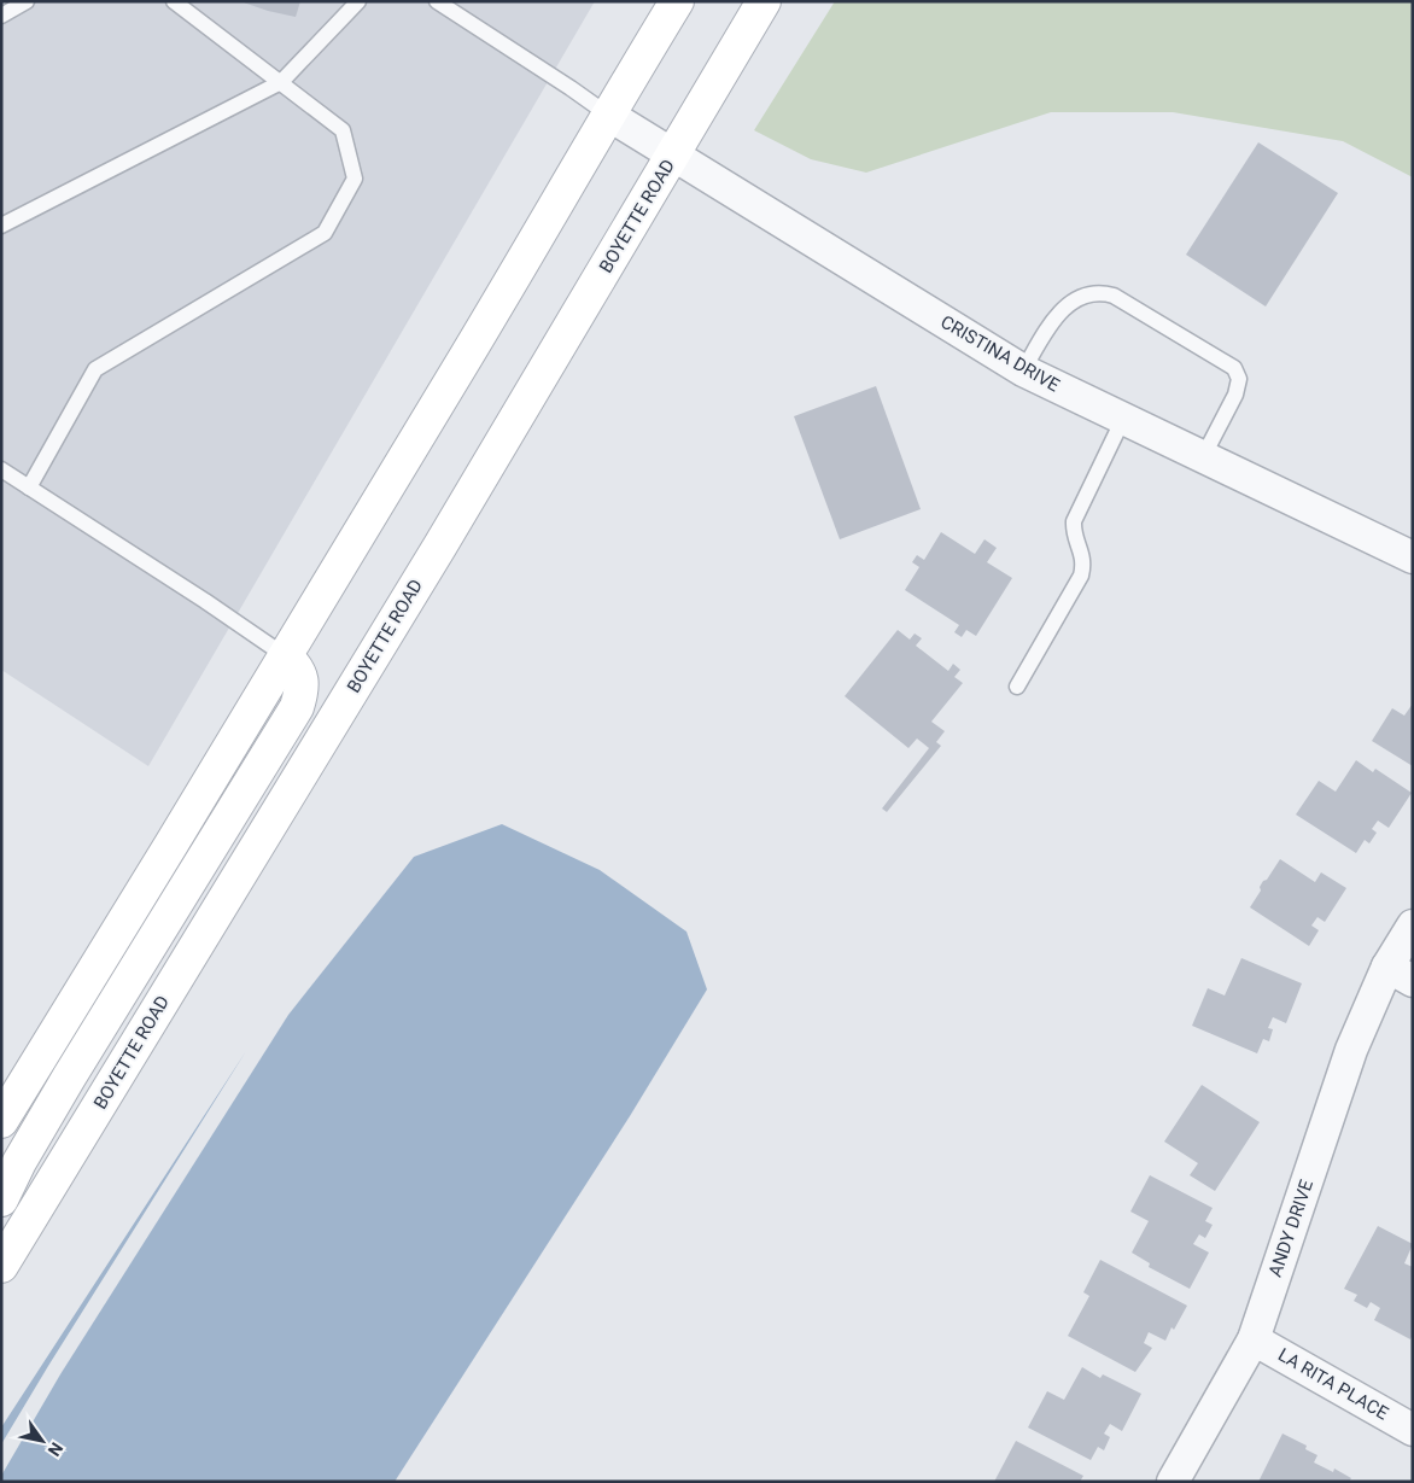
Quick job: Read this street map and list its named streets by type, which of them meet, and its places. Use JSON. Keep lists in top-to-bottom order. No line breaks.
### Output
{"streets":{"main road":["BOYETTE ROAD"],"street":["CRISTINA DRIVE","ANDY DRIVE","LA RITA PLACE"]},"crossings":[["BOYETTE ROAD","CRISTINA DRIVE"],["ANDY DRIVE","LA RITA PLACE"]],"north":"bottom right"}
